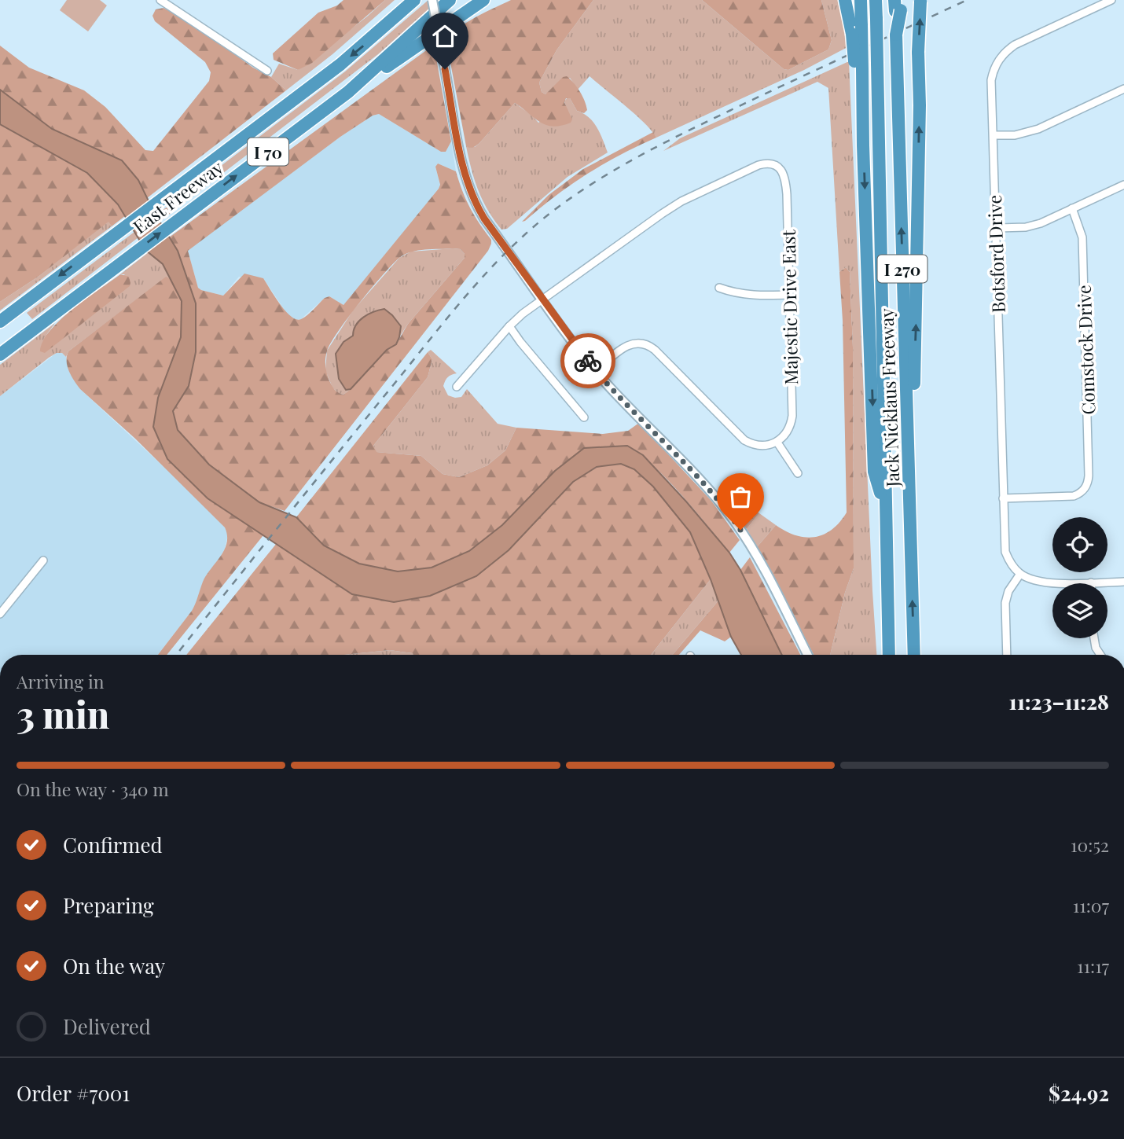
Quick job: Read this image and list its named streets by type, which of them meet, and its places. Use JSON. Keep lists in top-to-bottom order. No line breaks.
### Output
{"streets":{"highway":["I 70","East Freeway","I 270","Jack Nicklaus Freeway"],"street":["Botsford Drive","Majestic Drive East","Comstock Drive"]},"crossings":[["Botsford Drive","Comstock Drive"]],"page":{"heading":["3 min","Arriving in","11:23–11:28"],"panel":["Order #7001","$24.92"],"bar":"On the way · 340 m","list":[["Confirmed","10:52"],["Preparing","11:07"],["On the way","11:17"],"Delivered"]}}
